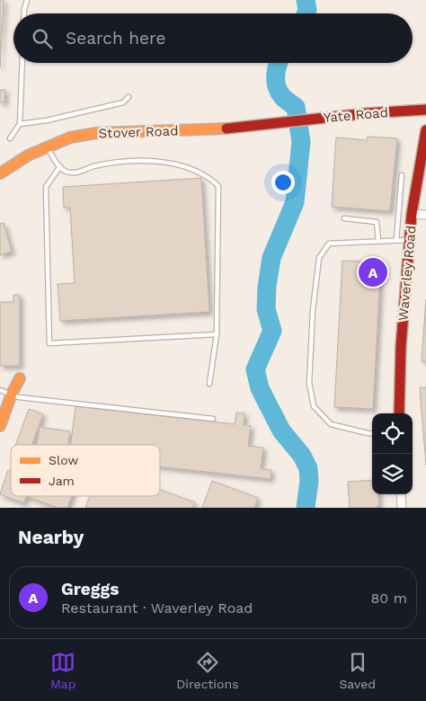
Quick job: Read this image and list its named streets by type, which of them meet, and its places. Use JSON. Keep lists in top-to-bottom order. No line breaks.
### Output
{"streets":{"main road":["Yate Road","Stover Road","Waverley Road"]},"crossings":[["Yate Road","Stover Road"]],"legend":["Slow","Jam"],"page":{"search":"Search here","pins":"A","heading":"Nearby","list":[{"mark":"A","name":"Greggs","note":"Restaurant · Waverley Road","value":"80 m"}],"nav":["Map","Directions","Saved"]}}
